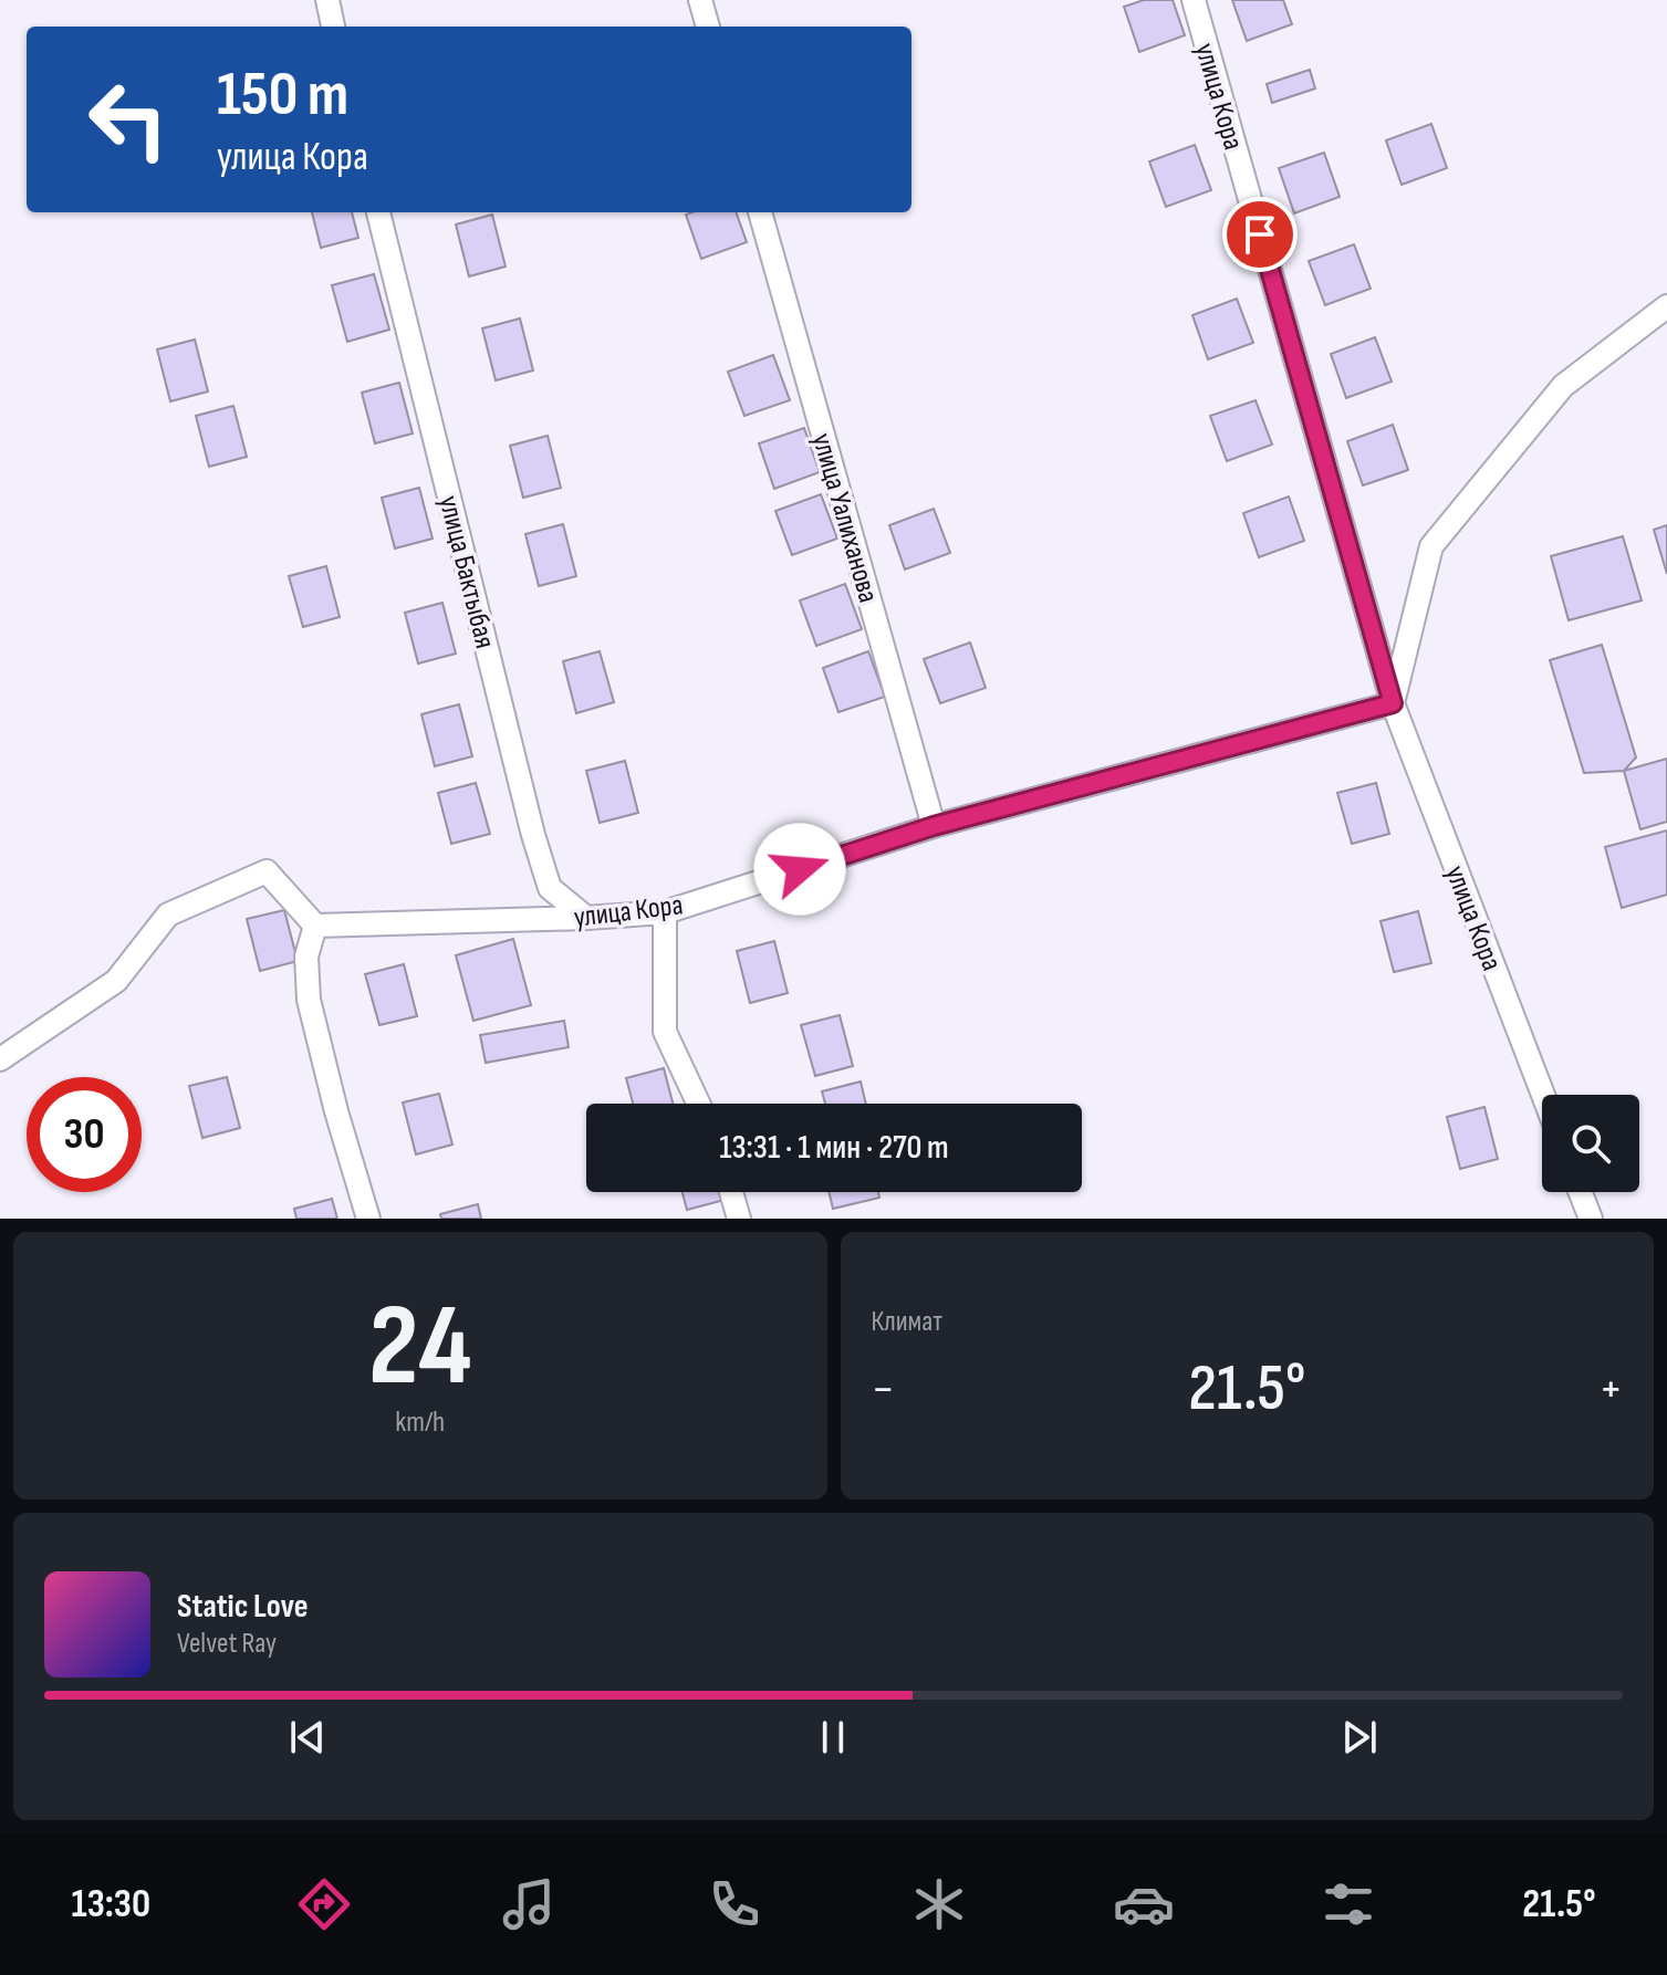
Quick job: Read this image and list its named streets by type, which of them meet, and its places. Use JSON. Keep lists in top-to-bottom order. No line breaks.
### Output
{"streets":{"street":["улица Кора","улица Уалиханова","улица Бактыбая"]},"crossings":[["улица Кора","улица Уалиханова"],["улица Кора","улица Бактыбая"]],"page":{"turn":["150 m","улица Кора"],"limit":"30","trip":"13:31 · 1 мин · 270 m","tile":[["24","km/h"],"Климат"],"heat":["−","21.5°","+"],"song":["Static Love","Velvet Ray"],"tabs":["13:30","21.5°"]}}
